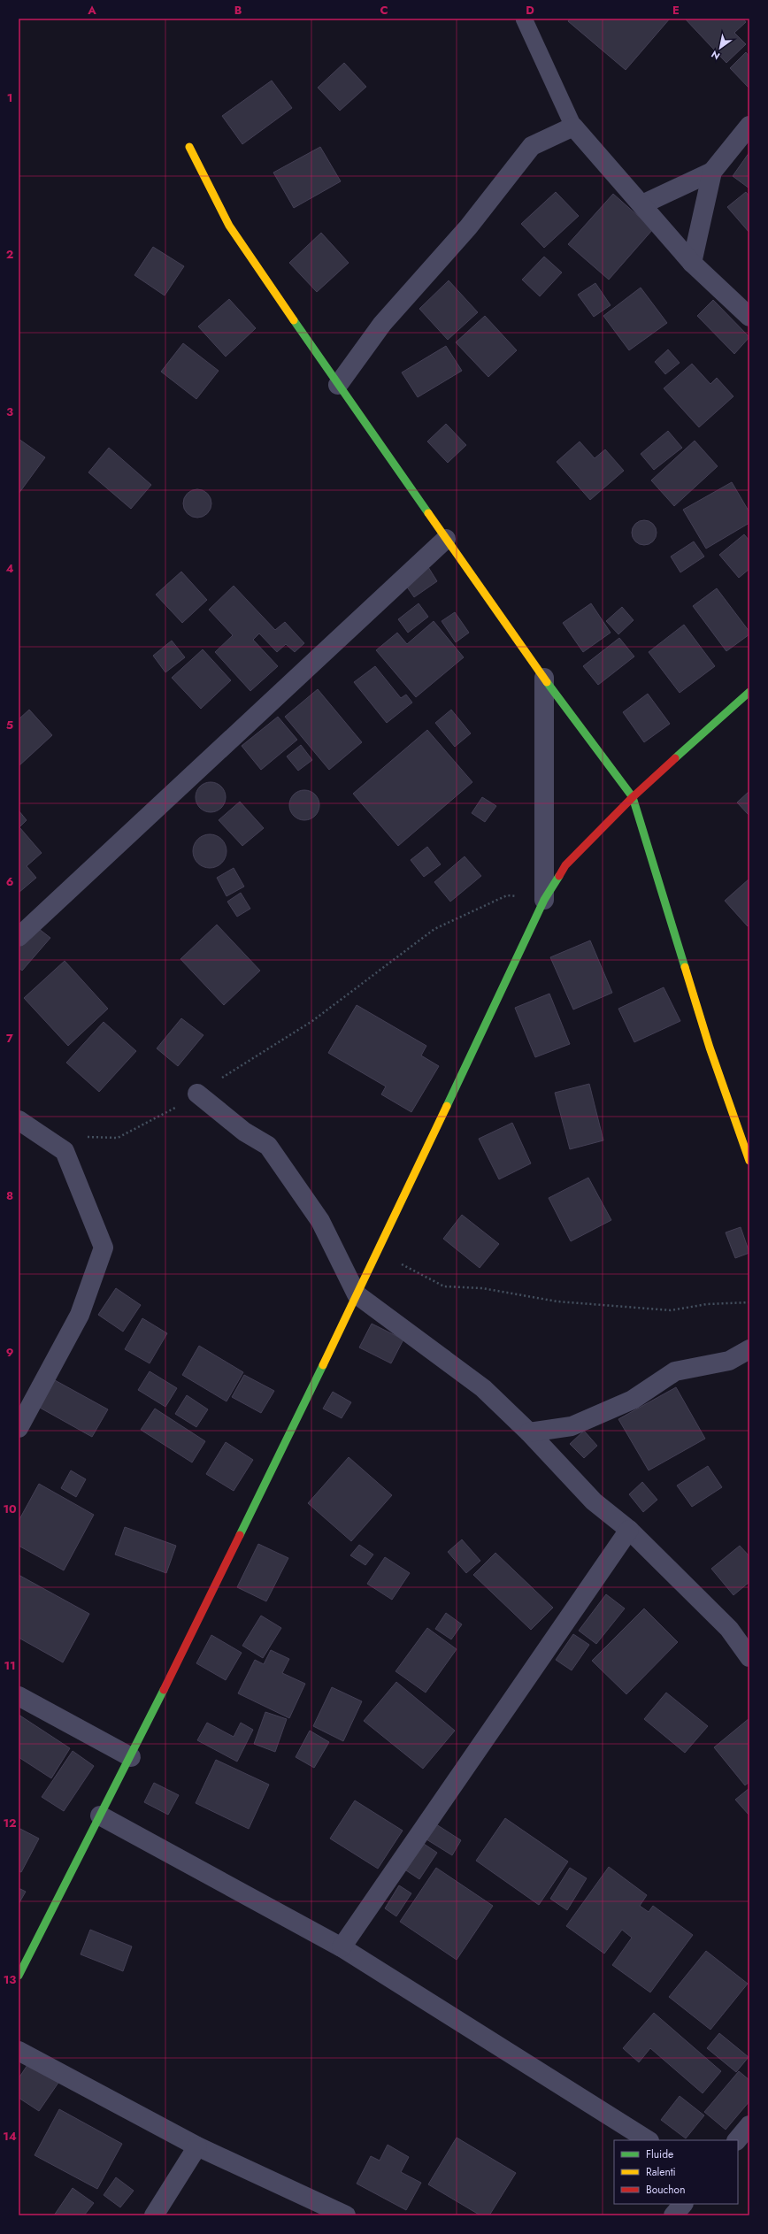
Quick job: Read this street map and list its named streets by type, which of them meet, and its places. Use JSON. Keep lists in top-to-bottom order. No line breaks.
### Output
{"legend":["Fluide","Ralenti","Bouchon"],"north":"bottom left","grid":{"columns":["A","B","C","D","E"],"rows":["1","2","3","4","5","6","7","8","9","10","11","12","13","14"]}}
